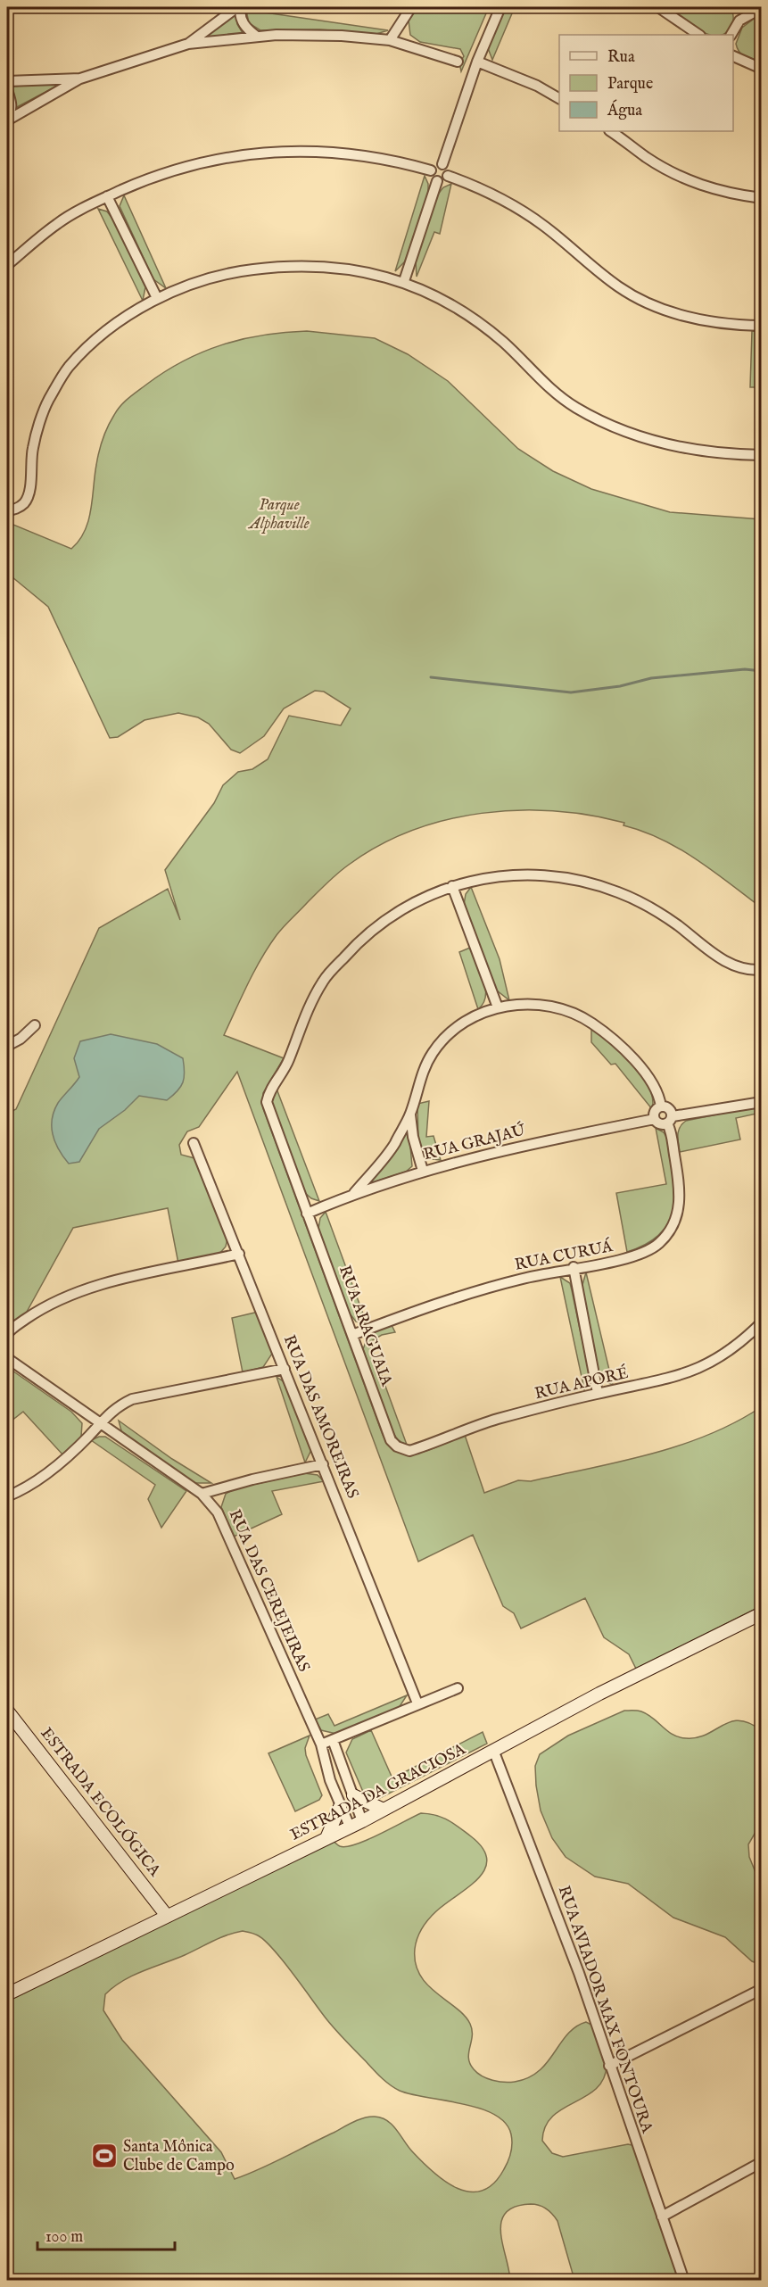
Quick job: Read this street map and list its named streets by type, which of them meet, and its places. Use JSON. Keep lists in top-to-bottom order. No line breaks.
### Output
{"streets":{"main road":["ESTRADA DA GRACIOSA","ESTRADA ECOLÓGICA"],"street":["RUA GRAJAÚ","RUA CURUÁ","RUA ARAGUAIA","RUA APORÉ","RUA DAS AMOREIRAS","RUA DAS CEREJEIRAS","RUA AVIADOR MAX FONTOURA"]},"crossings":[["RUA GRAJAÚ","RUA CURUÁ"],["RUA GRAJAÚ","RUA ARAGUAIA"],["RUA CURUÁ","RUA ARAGUAIA"],["RUA ARAGUAIA","RUA APORÉ"],["RUA DAS CEREJEIRAS","ESTRADA DA GRACIOSA"],["ESTRADA DA GRACIOSA","ESTRADA ECOLÓGICA"],["ESTRADA DA GRACIOSA","RUA AVIADOR MAX FONTOURA"]],"parks":["Parque Alphaville"],"places":{"sports":["Santa Mônica Clube de Campo"]},"legend":["Rua","Parque","Água"],"scale_bar":"100 m"}
